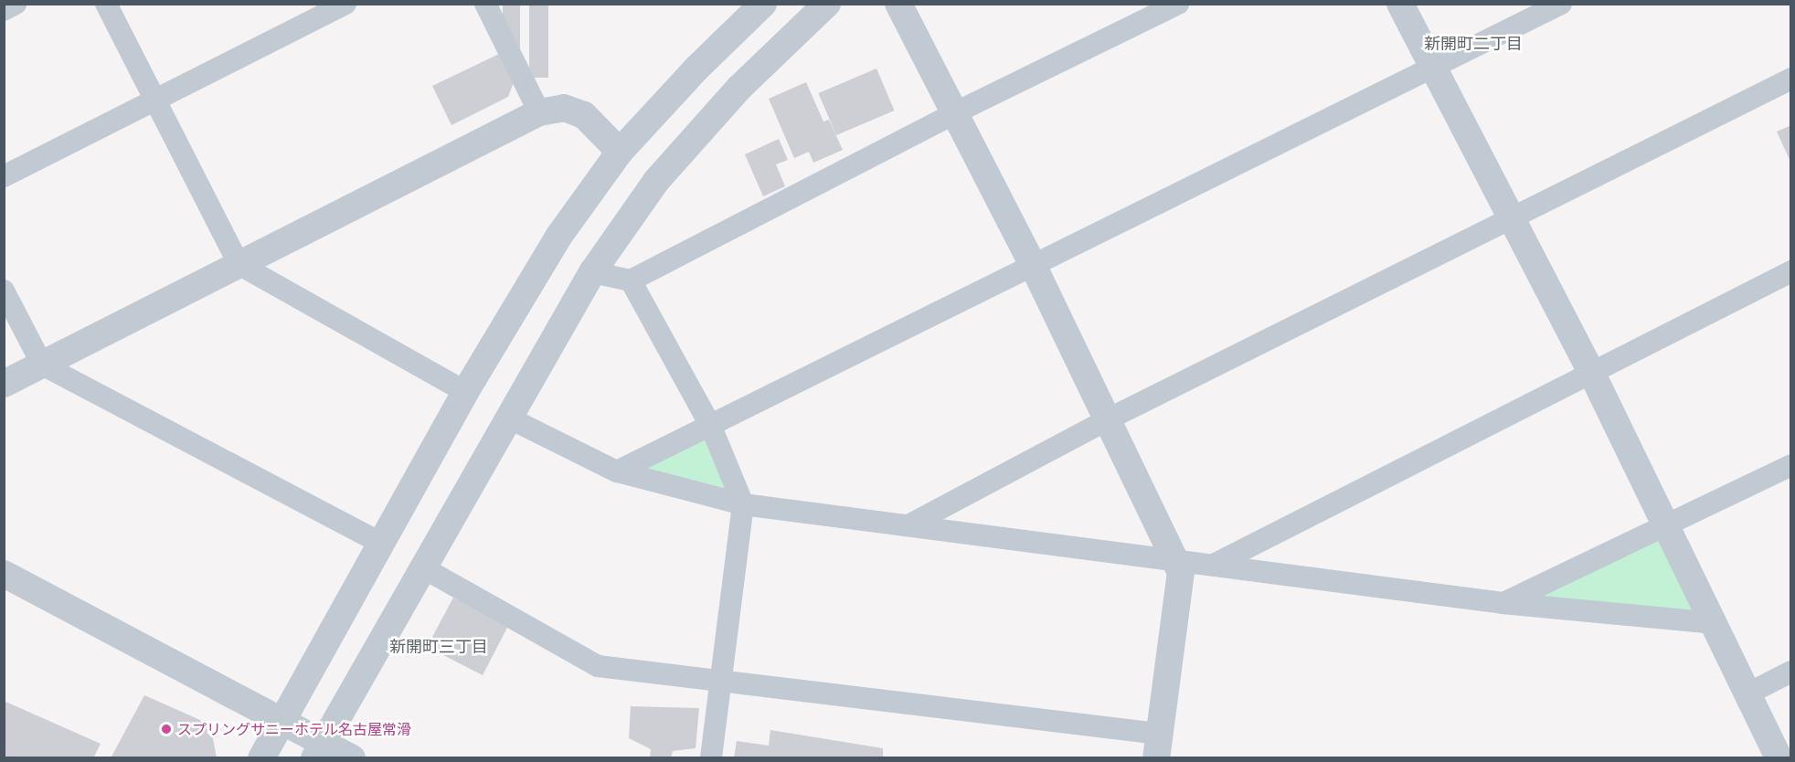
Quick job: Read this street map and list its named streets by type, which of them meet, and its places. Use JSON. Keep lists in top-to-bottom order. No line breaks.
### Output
{"districts":["新開町二丁目","新開町三丁目"],"places":["スプリングサニーホテル名古屋常滑"]}
